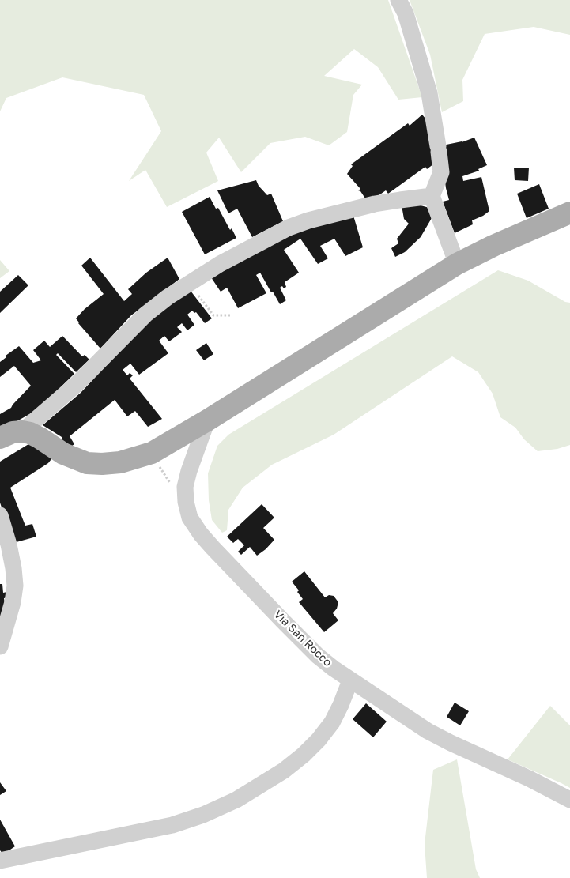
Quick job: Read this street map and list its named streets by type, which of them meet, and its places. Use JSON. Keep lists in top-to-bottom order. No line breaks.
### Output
{"streets":{"street":["Via San Rocco"]}}
